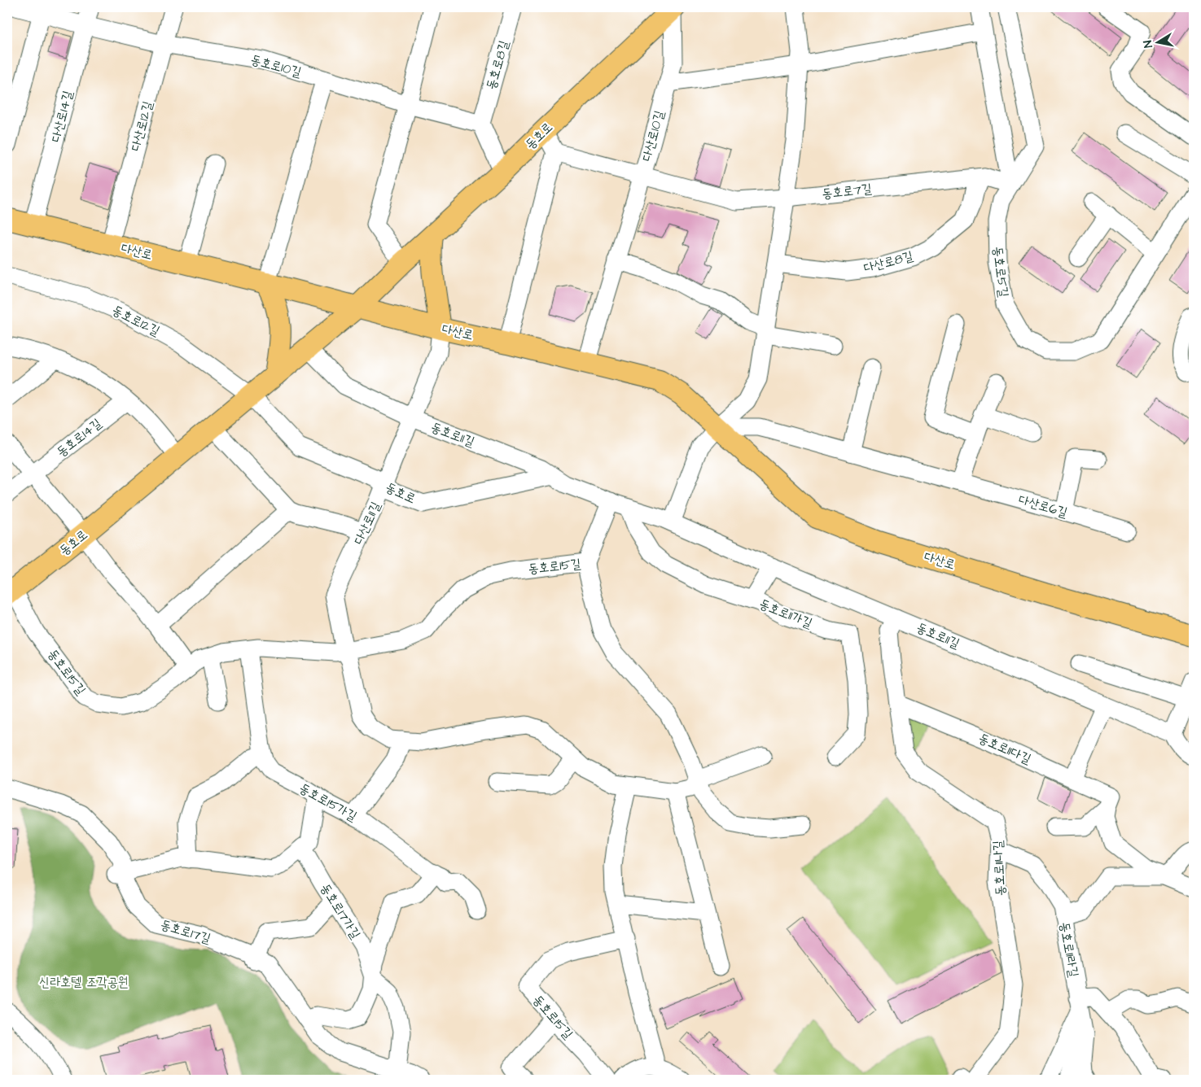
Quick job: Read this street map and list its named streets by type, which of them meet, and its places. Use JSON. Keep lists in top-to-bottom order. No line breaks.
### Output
{"streets":{"main road":["동호로","다산로"],"street":["동호로8길","동호로10길","다산로14길","다산로12길","다산로10길","동호로7길","다산로8길","동호로5길","동호로12길","동호로11길","동호로14길","다산로6길","다산로11길","동호로15길","동호로11가길","동호로11다길","동호로15가길","동호로11나길","동호로17가길","동호로17길","동호로11라길"]},"crossings":[["동호로8길","동호로10길"],["동호로10길","다산로14길"],["동호로10길","다산로12길"],["다산로14길","다산로"],["다산로12길","다산로"],["동호로","다산로10길"],["동호로","다산로"],["동호로","동호로12길"],["동호로","동호로11길"],["동호로","다산로11길"],["동호로","동호로15길"],["다산로10길","동호로7길"],["다산로10길","다산로"],["동호로7길","다산로8길"],["동호로7길","동호로5길"],["다산로","다산로6길"],["다산로","다산로11길"],["동호로11길","다산로11길"],["동호로11길","동호로11가길"],["동호로11길","동호로11나길"],["다산로11길","동호로15길"],["동호로15길","동호로15가길"],["동호로11다길","동호로11나길"],["동호로11나길","동호로11라길"]],"parks":["신라호텔 조각공원"],"north":"left"}
